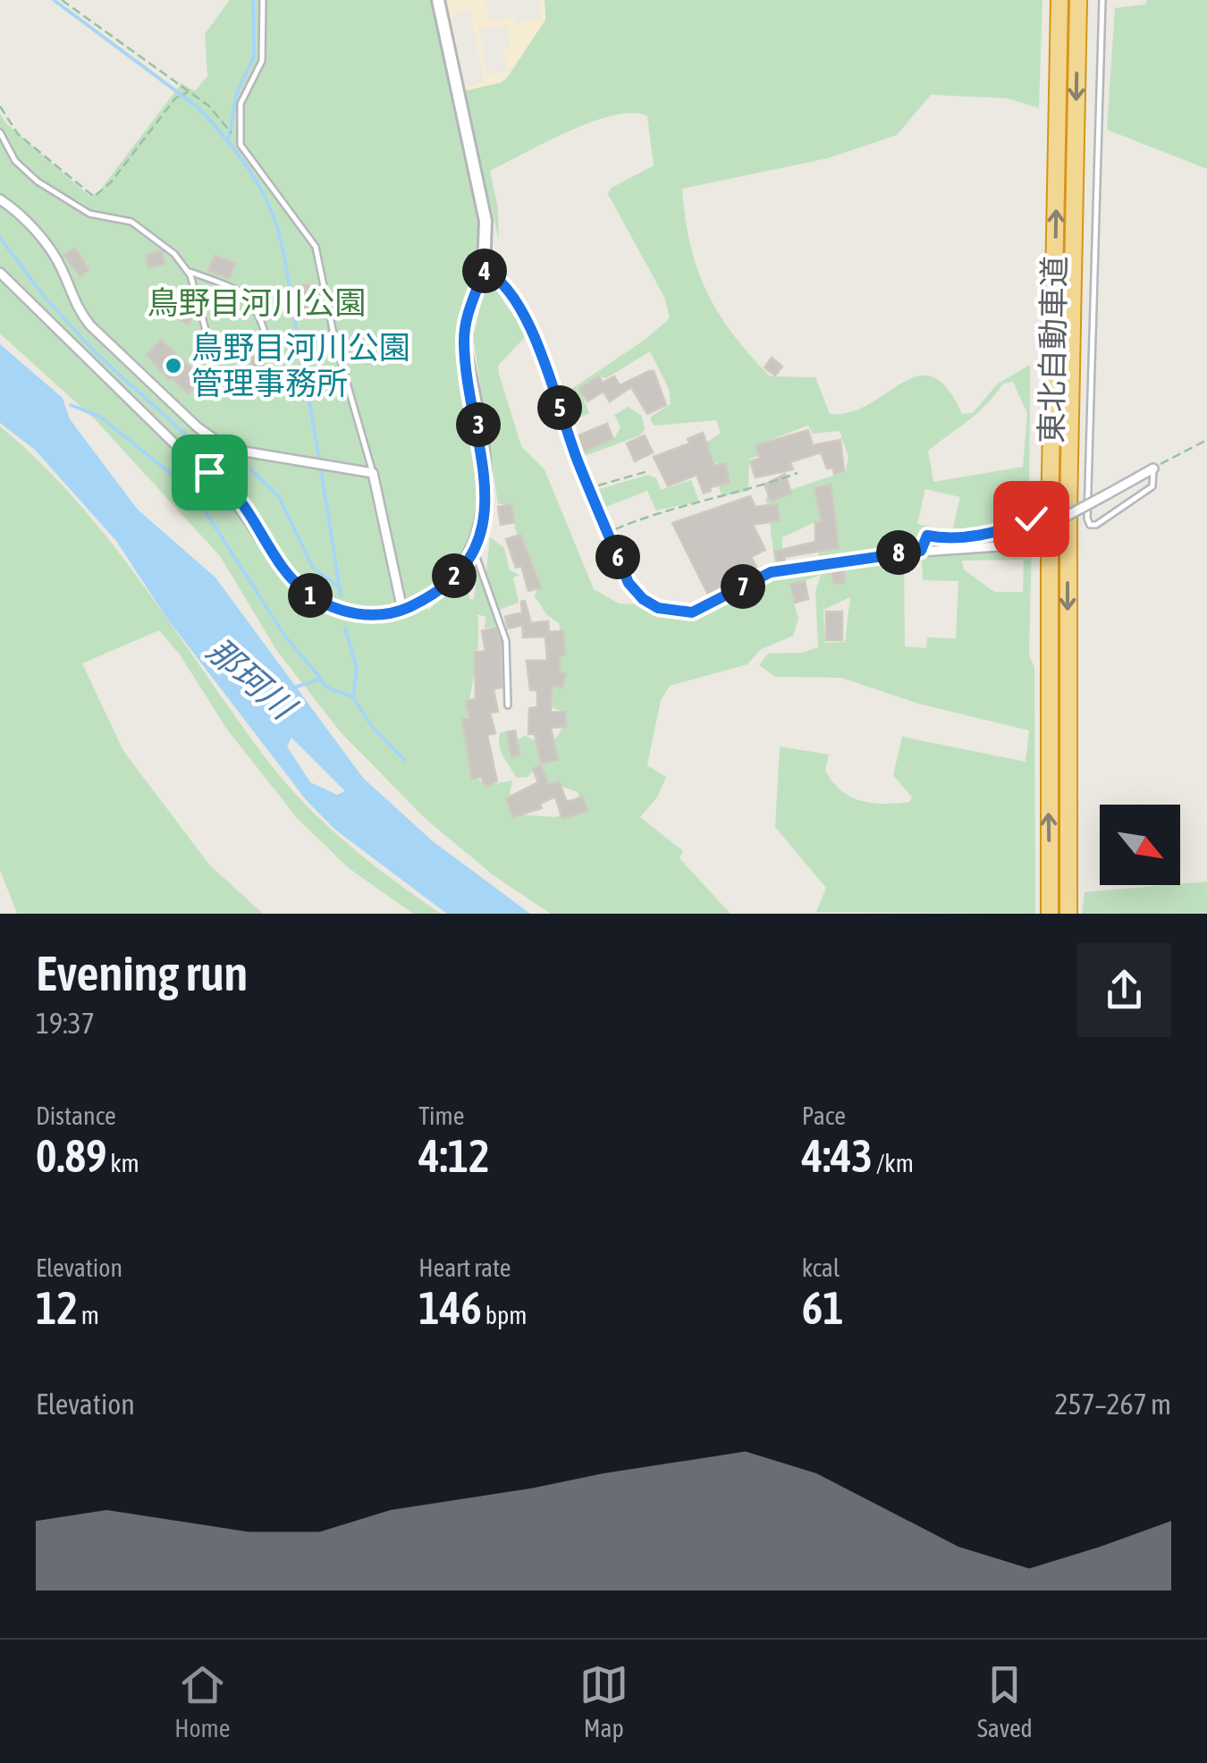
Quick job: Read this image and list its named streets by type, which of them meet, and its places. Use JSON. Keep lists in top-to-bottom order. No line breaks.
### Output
{"streets":{"highway":["東北自動車道"]},"water":["那珂川"],"parks":["鳥野目河川公園"],"places":["鳥野目河川公園 管理事務所"],"north":"bottom right","page":{"pins":["4","5","3","8","6","2","7","1"],"heading":["Evening run","19:37"],"stats":[["Distance","0.89 km"],["Time","4:12"],["Pace","4:43 /km"],["Elevation","12 m"],["Heart rate","146 bpm"],["kcal","61"]],"chart":["Elevation","257–267 m"],"tabs":["Home","Map","Saved"]}}
